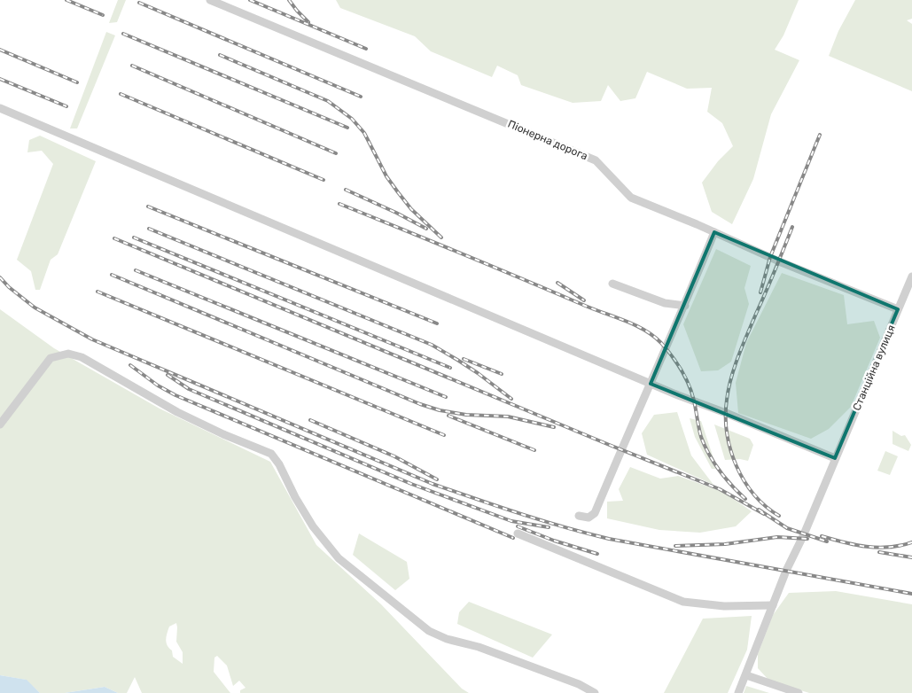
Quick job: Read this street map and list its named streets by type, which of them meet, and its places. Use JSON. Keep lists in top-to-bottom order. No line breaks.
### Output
{"streets":{"street":["Піонерна дорога","Станційна вулиця"]},"crossings":[["Піонерна дорога","Станційна вулиця"]]}
